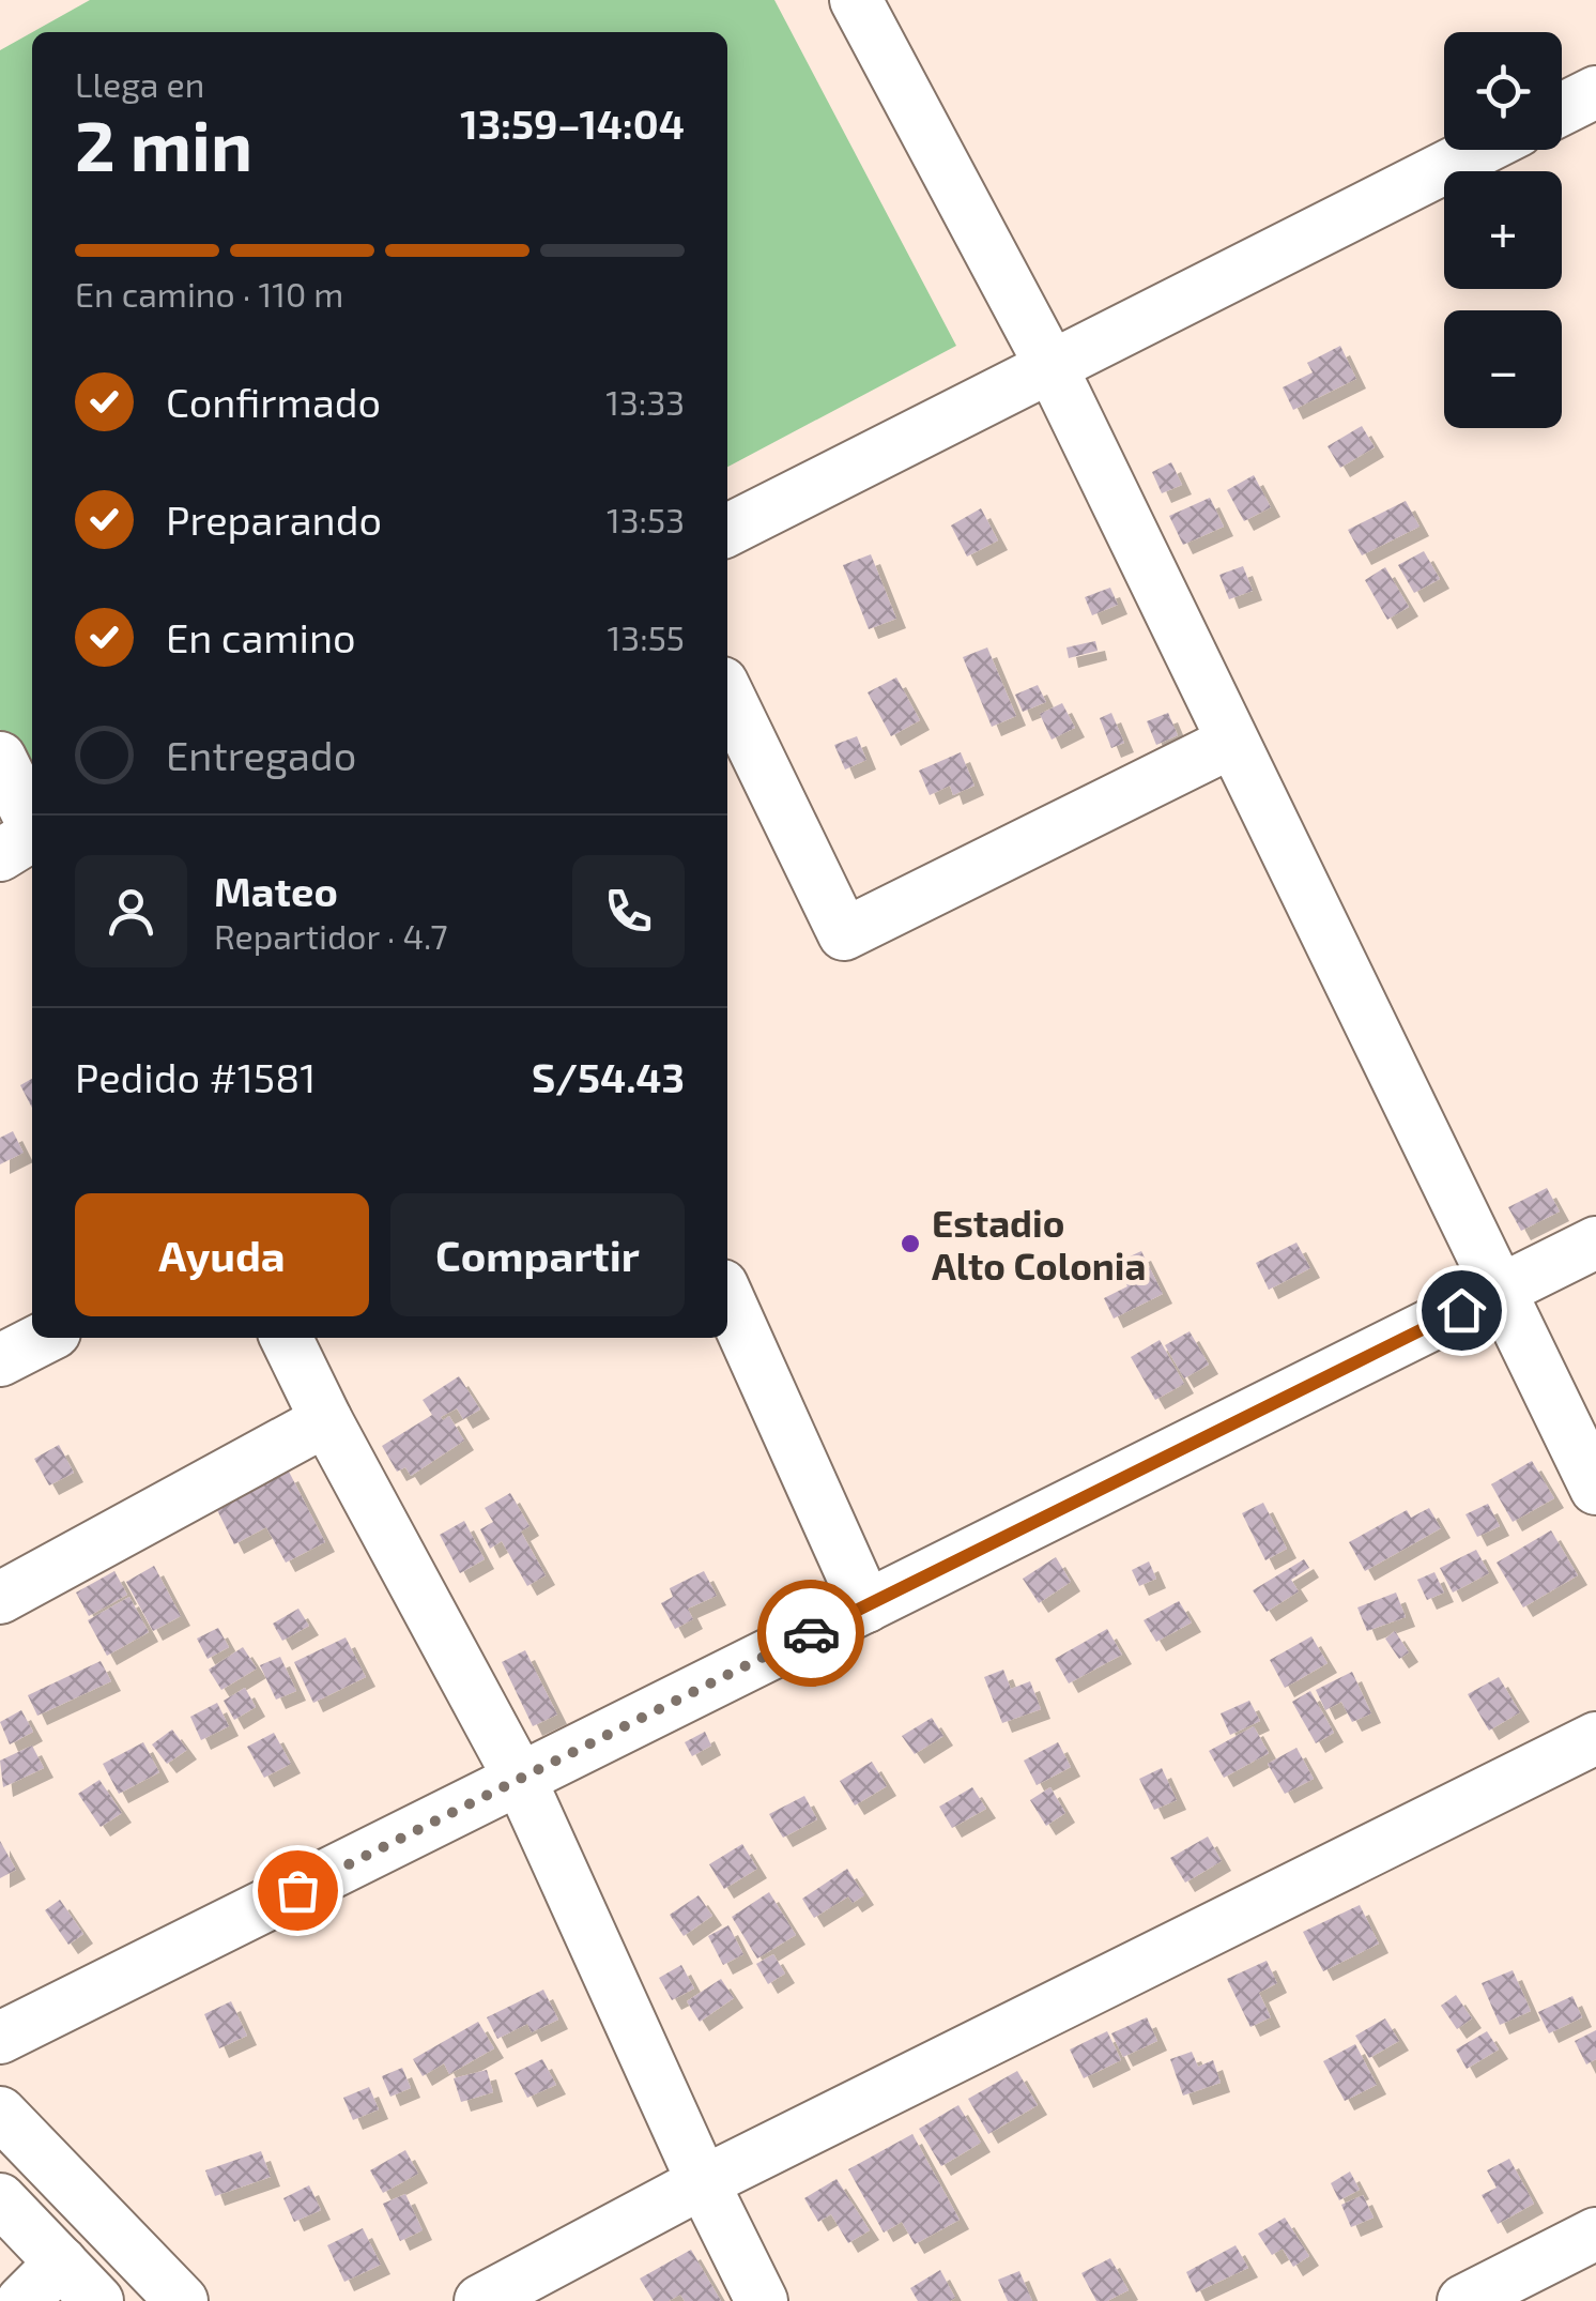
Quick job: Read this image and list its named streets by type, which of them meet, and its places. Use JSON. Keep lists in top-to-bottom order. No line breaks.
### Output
{"places":["Estadio Alto Colonia"],"page":{"map_buttons":["+","−"],"heading":["2 min","Llega en","13:59–14:04"],"panel":["Mateo","Repartidor · 4.7","Pedido #1581","S/54.43"],"bar":"En camino · 110 m","list":[["Confirmado","13:33"],["Preparando","13:53"],["En camino","13:55"],"Entregado"],"buttons":["Ayuda","Compartir"]}}
